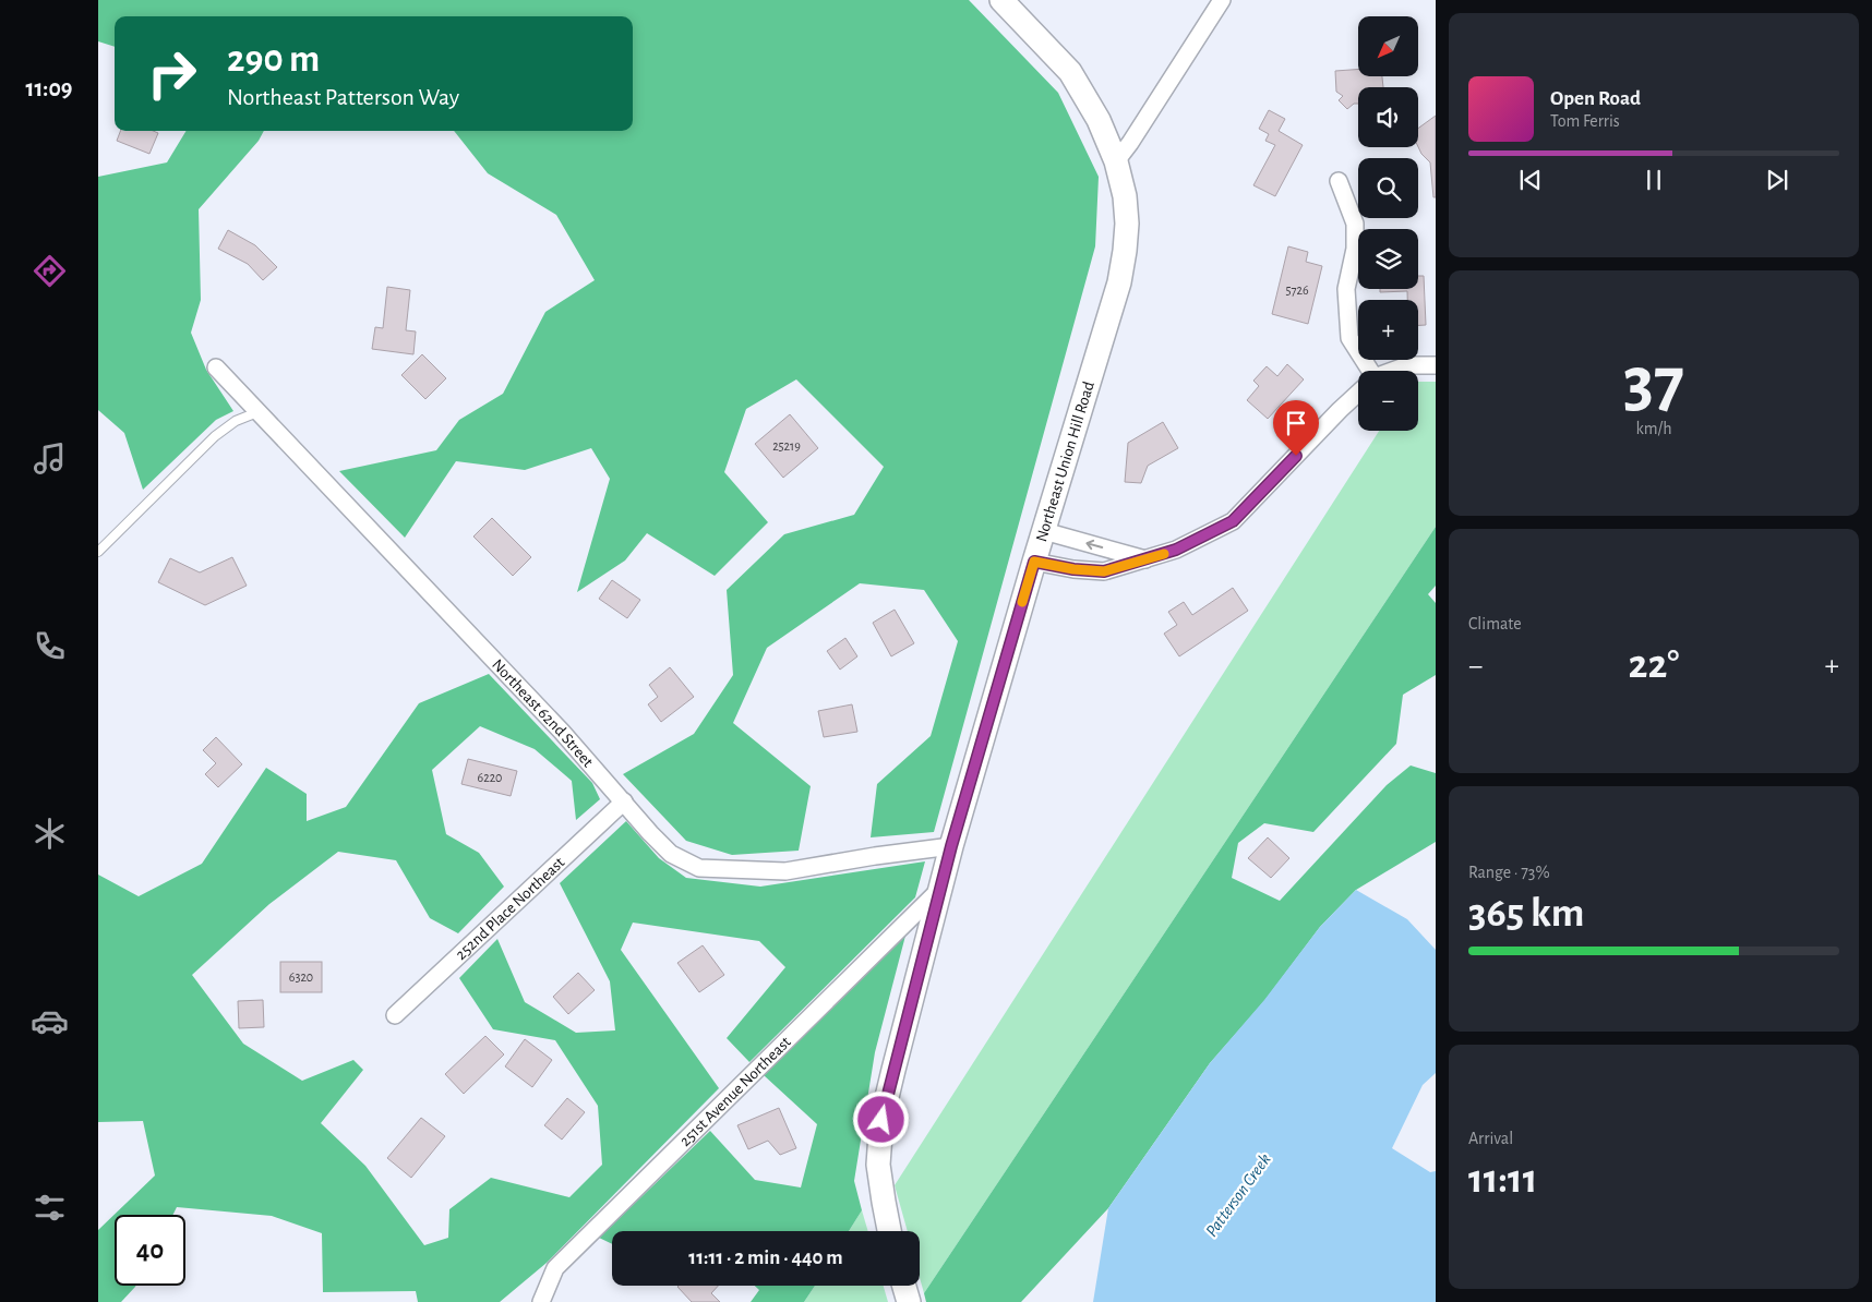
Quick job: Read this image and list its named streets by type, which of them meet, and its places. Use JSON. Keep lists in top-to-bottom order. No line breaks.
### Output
{"streets":{"street":["Northeast Union Hill Road","Northeast 62nd Street","252nd Place Northeast","251st Avenue Northeast"]},"crossings":[["Northeast Union Hill Road","Northeast 62nd Street"],["Northeast Union Hill Road","251st Avenue Northeast"],["Northeast 62nd Street","252nd Place Northeast"]],"water":["Patterson Creek"],"house_numbers":["5726","25219","6220","6320"],"north":"bottom left","page":{"tabs":"11:09","map_buttons":["+","−"],"turn":["290 m","Northeast Patterson Way"],"song":["Open Road","Tom Ferris"],"tile":[["37","km/h"],"Climate",["Range · 73%","365 km"],["Arrival","11:11"]],"heat":["−","22°","+"],"limit":"40","trip":"11:11 · 2 min · 440 m"}}
